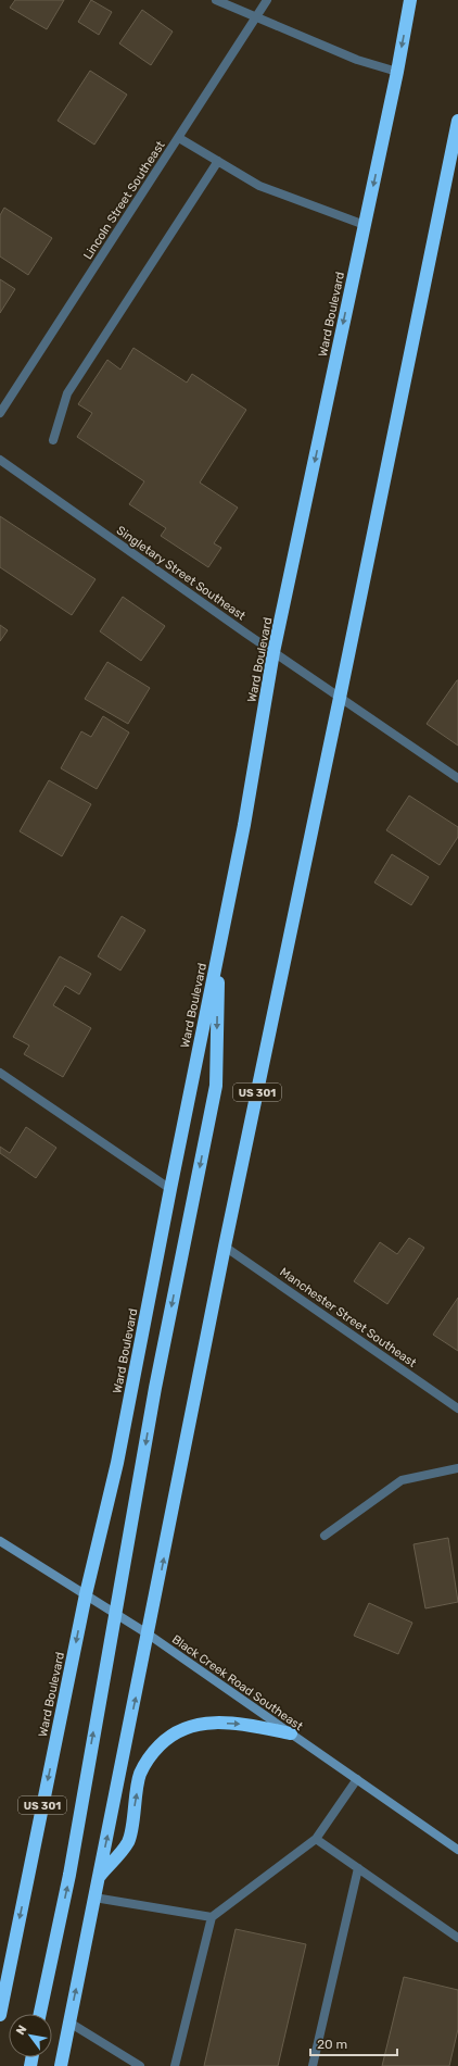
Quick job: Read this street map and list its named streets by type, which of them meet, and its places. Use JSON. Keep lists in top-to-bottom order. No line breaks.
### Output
{"streets":{"highway":["Ward Boulevard","US 301"],"street":["Lincoln Street Southeast","Singletary Street Southeast","Manchester Street Southeast","Black Creek Road Southeast"]},"crossings":[["Ward Boulevard","Singletary Street Southeast"],["Ward Boulevard","Black Creek Road Southeast"],["Singletary Street Southeast","US 301"],["US 301","Manchester Street Southeast"],["US 301","Black Creek Road Southeast"]],"scale_bar":"20 m","north":"top left"}
